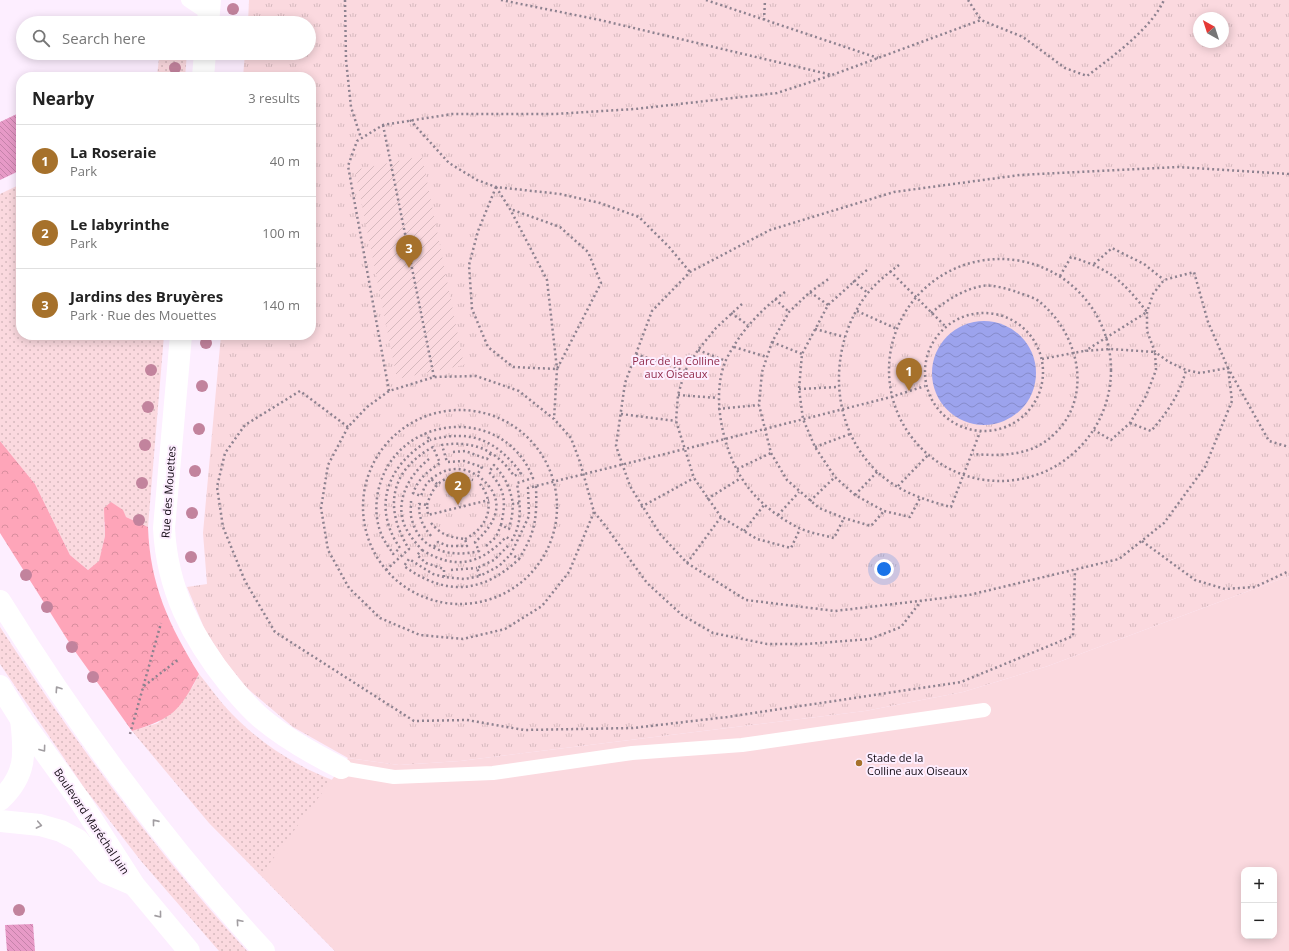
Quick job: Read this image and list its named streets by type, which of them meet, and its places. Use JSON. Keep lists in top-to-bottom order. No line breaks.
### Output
{"streets":{"main road":["Rue des Mouettes","Boulevard Maréchal Juin"]},"parks":["Parc de la Colline aux Oiseaux"],"places":["Stade de la Colline aux Oiseaux"],"north":"top left","page":{"search":"Search here","heading":["Nearby","3 results"],"list":[{"mark":"1","name":"La Roseraie","note":"Park","value":"40 m"},{"mark":"2","name":"Le labyrinthe","note":"Park","value":"100 m"},{"mark":"3","name":"Jardins des Bruyères","note":"Park · Rue des Mouettes","value":"140 m"}],"pins":["3","1","2"],"map_buttons":["+","−"]}}
